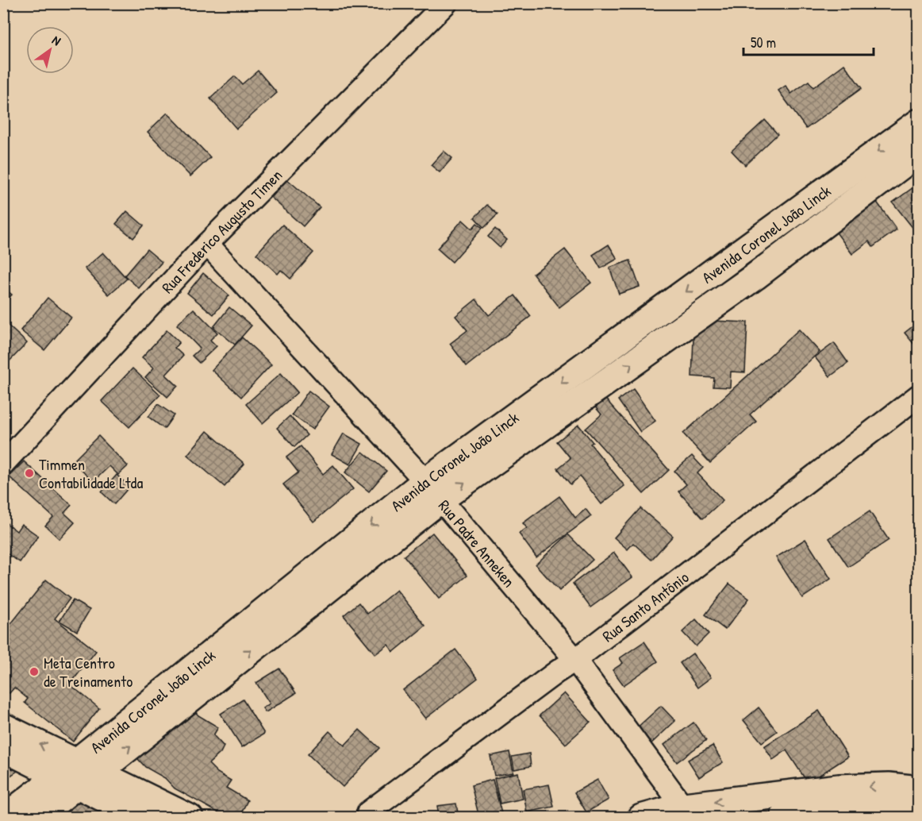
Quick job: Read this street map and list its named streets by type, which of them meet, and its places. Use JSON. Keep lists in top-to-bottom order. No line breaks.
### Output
{"streets":{"main road":["Avenida Coronel João Linck"],"street":["Rua Frederico Augusto Timen","Rua Padre Anneken","Rua Santo Antônio"]},"crossings":[["Rua Frederico Augusto Timen","Rua Padre Anneken"],["Avenida Coronel João Linck","Rua Padre Anneken"],["Rua Padre Anneken","Rua Santo Antônio"]],"places":["Timmen Contabilidade Ltda","Meta Centro de Treinamento"],"scale_bar":"50 m","north":"top right"}
